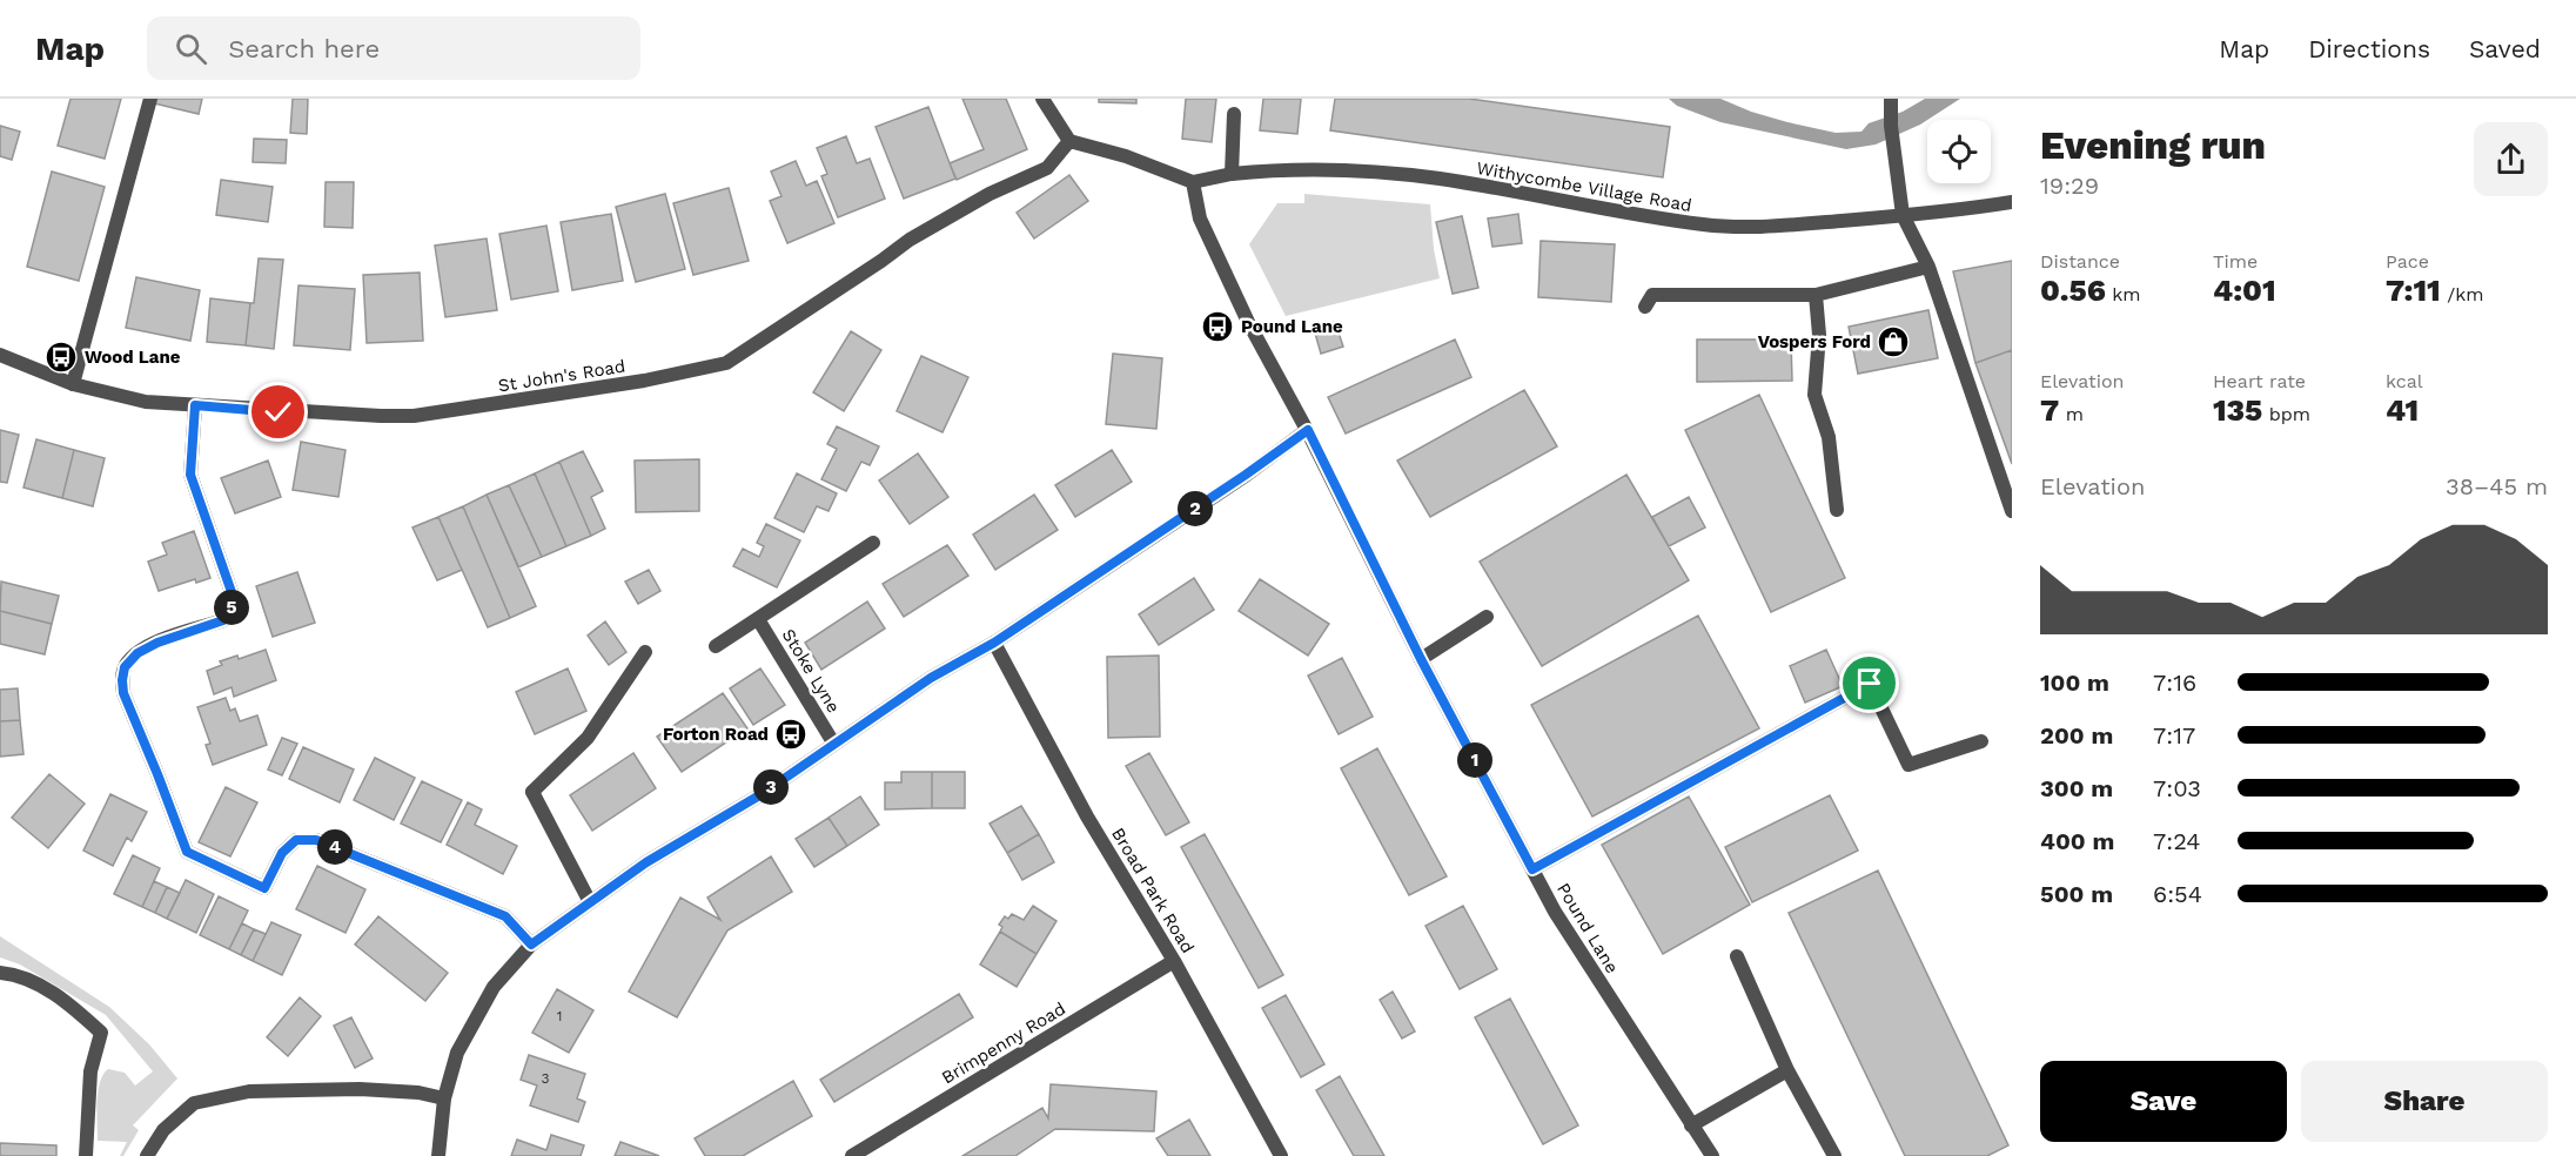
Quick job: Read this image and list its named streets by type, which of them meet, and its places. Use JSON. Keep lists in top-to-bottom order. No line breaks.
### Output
{"streets":{"street":["Withycombe Village Road","St John's Road","Stoke Lyne","Broad Park Road","Pound Lane","Brimpenny Road"]},"crossings":[["Withycombe Village Road","Pound Lane"],["Broad Park Road","Brimpenny Road"]],"places":{"bus stop":["Pound Lane","Wood Lane","Forton Road"],"shop":["Vospers Ford"]},"house_numbers":["1","3"],"page":{"header":"Map","search":"Search here","nav":["Map","Directions","Saved"],"heading":["Evening run","19:29"],"stats":[["Distance","0.56 km"],["Time","4:01"],["Pace","7:11 /km"],["Elevation","7 m"],["Heart rate","135 bpm"],["kcal","41"]],"chart":["Elevation","38–45 m"],"pins":["2","5","1","3","4"],"list":[{"name":"100 m","note":"7:16"},{"name":"200 m","note":"7:17"},{"name":"300 m","note":"7:03"},{"name":"400 m","note":"7:24"},{"name":"500 m","note":"6:54"}],"buttons":["Save","Share"]}}
